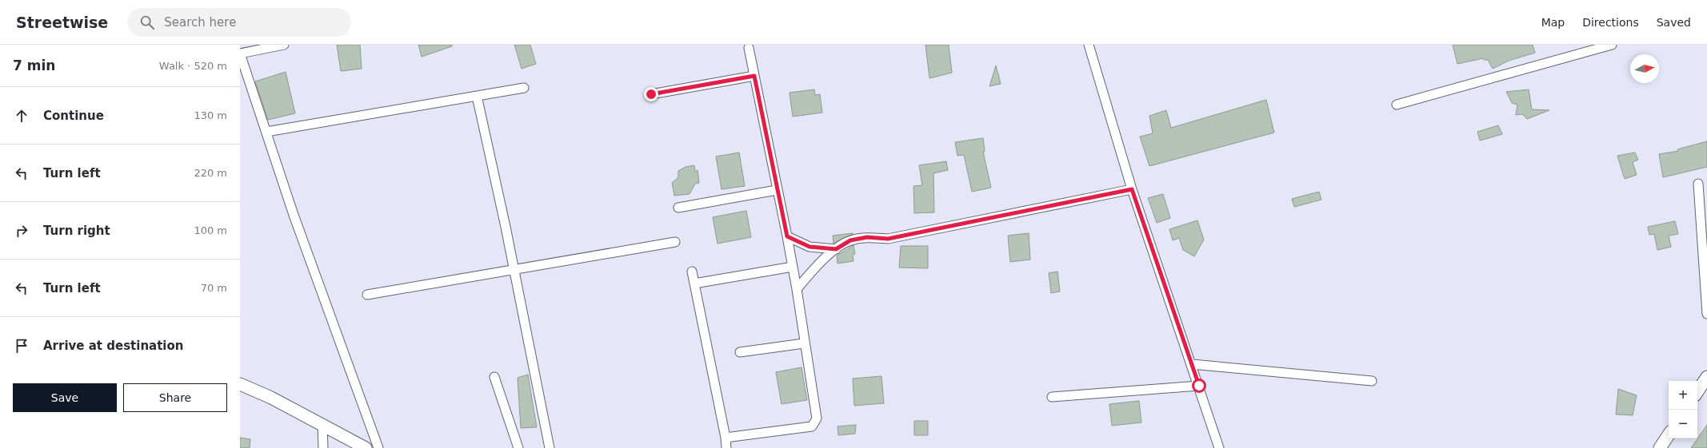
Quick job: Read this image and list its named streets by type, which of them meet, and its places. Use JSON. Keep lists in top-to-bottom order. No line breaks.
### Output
{"north":"right","page":{"header":"Streetwise","search":"Search here","nav":["Map","Directions","Saved"],"heading":["7 min","Walk · 520 m"],"list":[["Continue","130 m"],["Turn left","220 m"],["Turn right","100 m"],["Turn left","70 m"],"Arrive at destination"],"buttons":["Save","Share"],"map_buttons":["+","−"]}}
